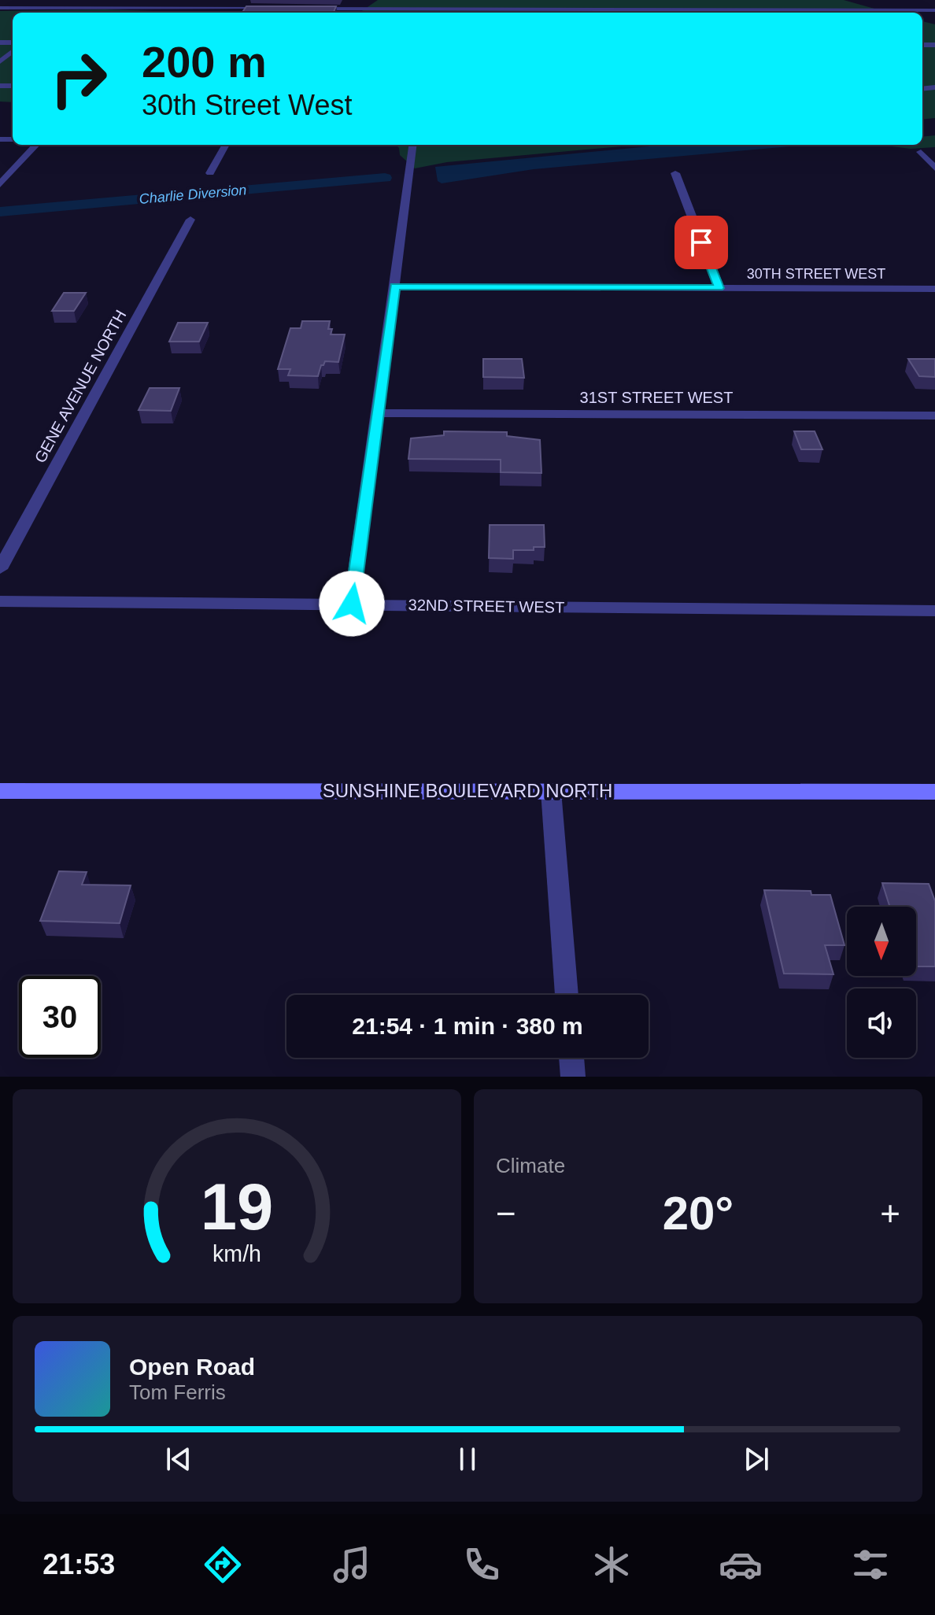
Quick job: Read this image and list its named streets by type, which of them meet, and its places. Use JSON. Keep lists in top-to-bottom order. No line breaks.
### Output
{"streets":{"street":["30TH STREET WEST","GENE AVENUE NORTH","31ST STREET WEST","32ND STREET WEST","SUNSHINE BOULEVARD NORTH"]},"water":["Charlie Diversion"],"north":"bottom","page":{"turn":["200 m","30th Street West"],"limit":"30","trip":"21:54 · 1 min · 380 m","tile":"Climate","heat":["−","20°","+"],"song":["Open Road","Tom Ferris"],"tabs":"21:53","gauge":["19","km/h"]}}
